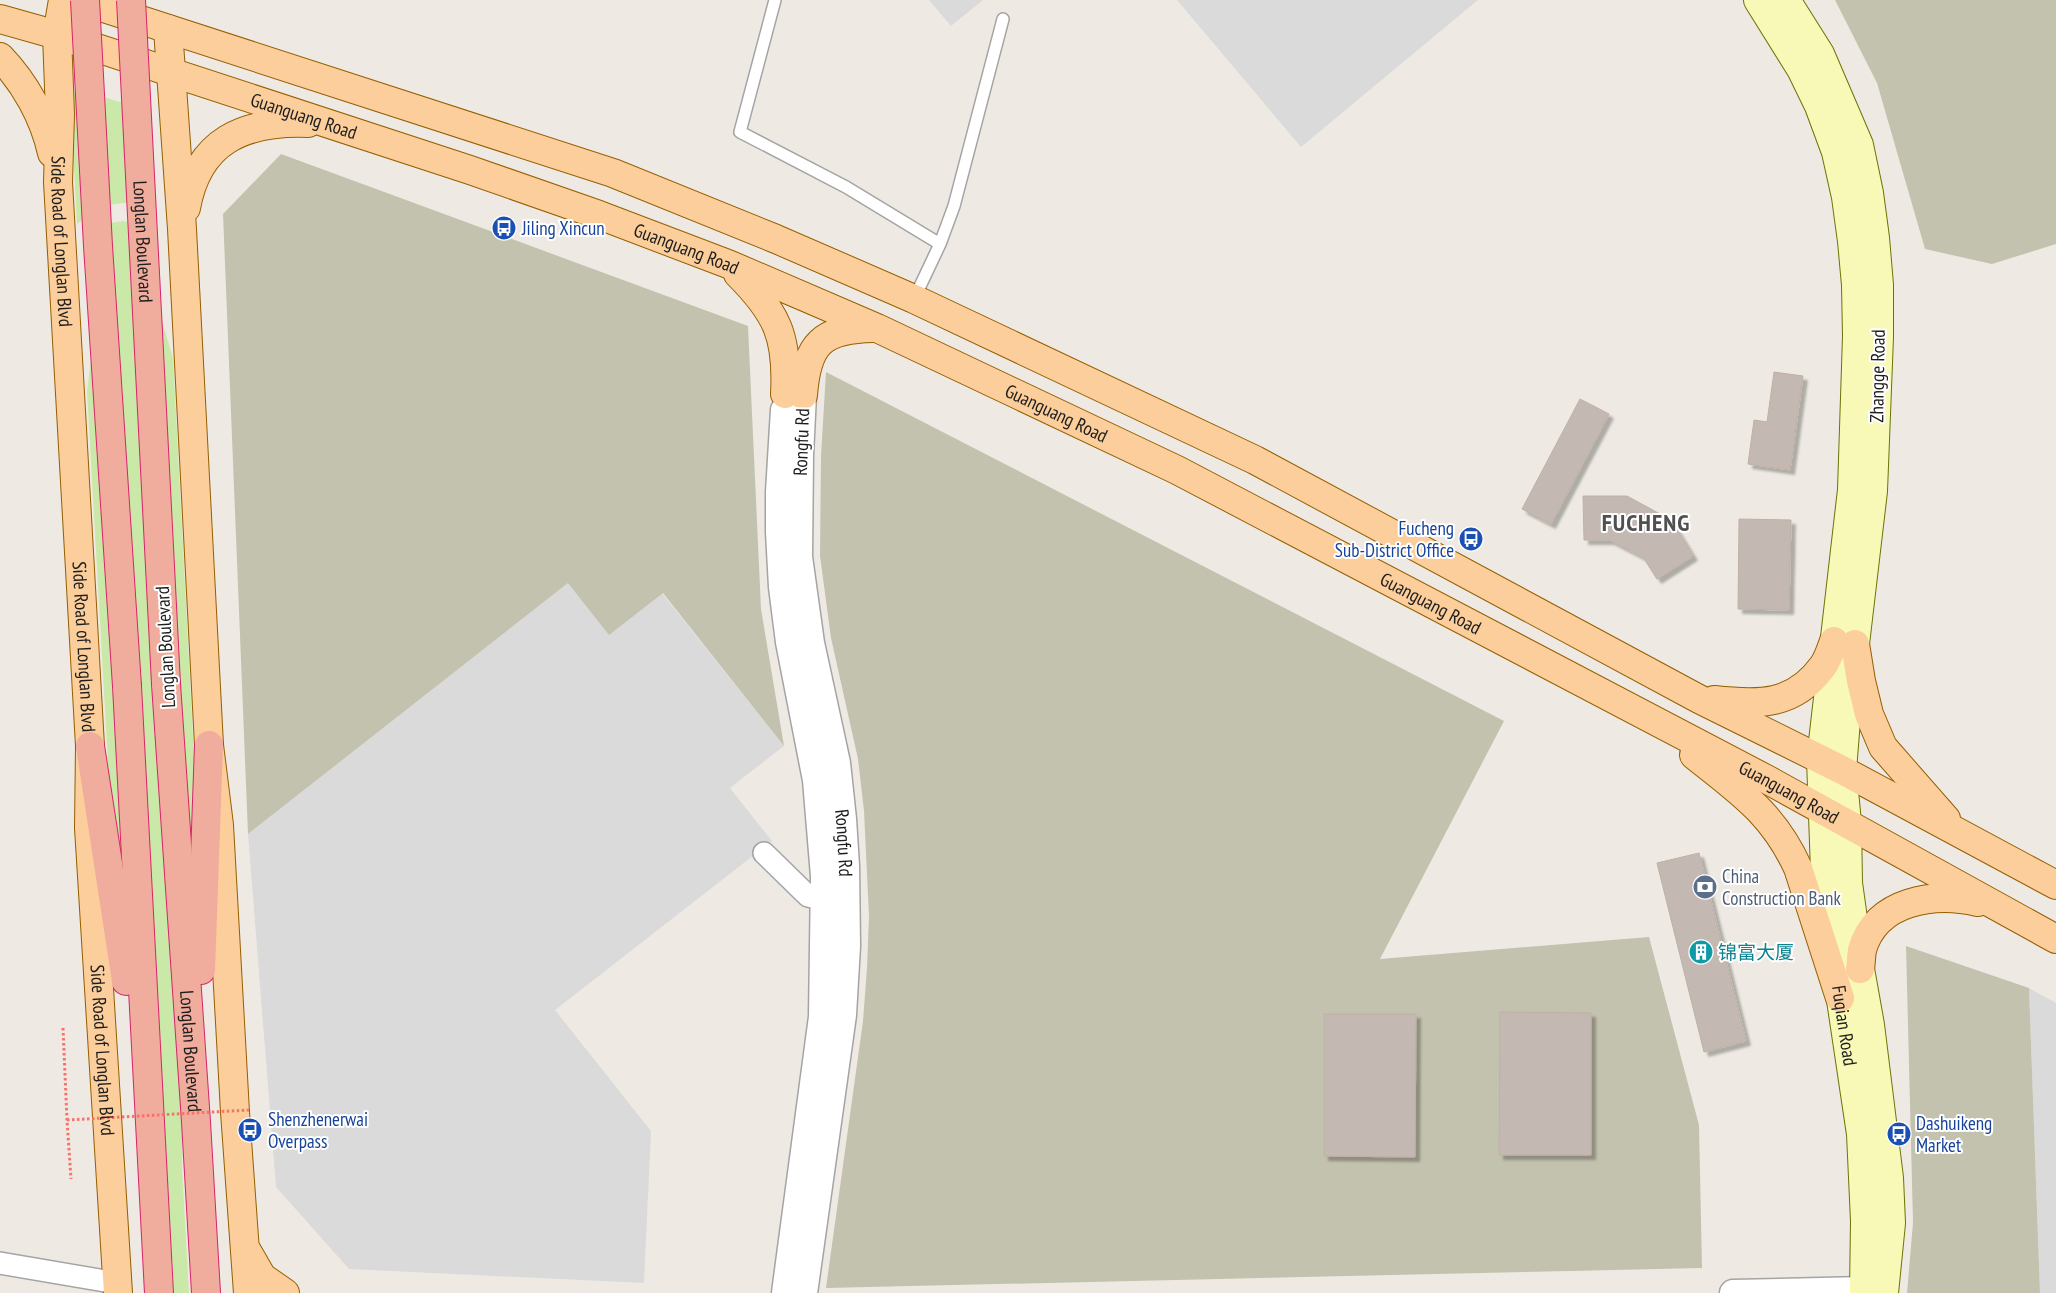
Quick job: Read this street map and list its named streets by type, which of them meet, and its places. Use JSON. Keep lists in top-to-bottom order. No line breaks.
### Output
{"streets":{"highway":["Longlan Boulevard"],"main road":["Guanguang Road","Side Road of Longlan Blvd","Zhangge Road","Fuqian Road"],"street":["Rongfu Rd"]},"crossings":[["Guanguang Road","Side Road of Longlan Blvd"],["Guanguang Road","Zhangge Road"],["Guanguang Road","Fuqian Road"],["Zhangge Road","Fuqian Road"]],"districts":["FUCHENG"],"places":{"bus stop":["Jiling Xincun","Fucheng Sub-District Office","Shenzhenerwai Overpass","Dashuikeng Market"],"bank":["China Construction Bank"],"building":["锦富大厦"]}}
